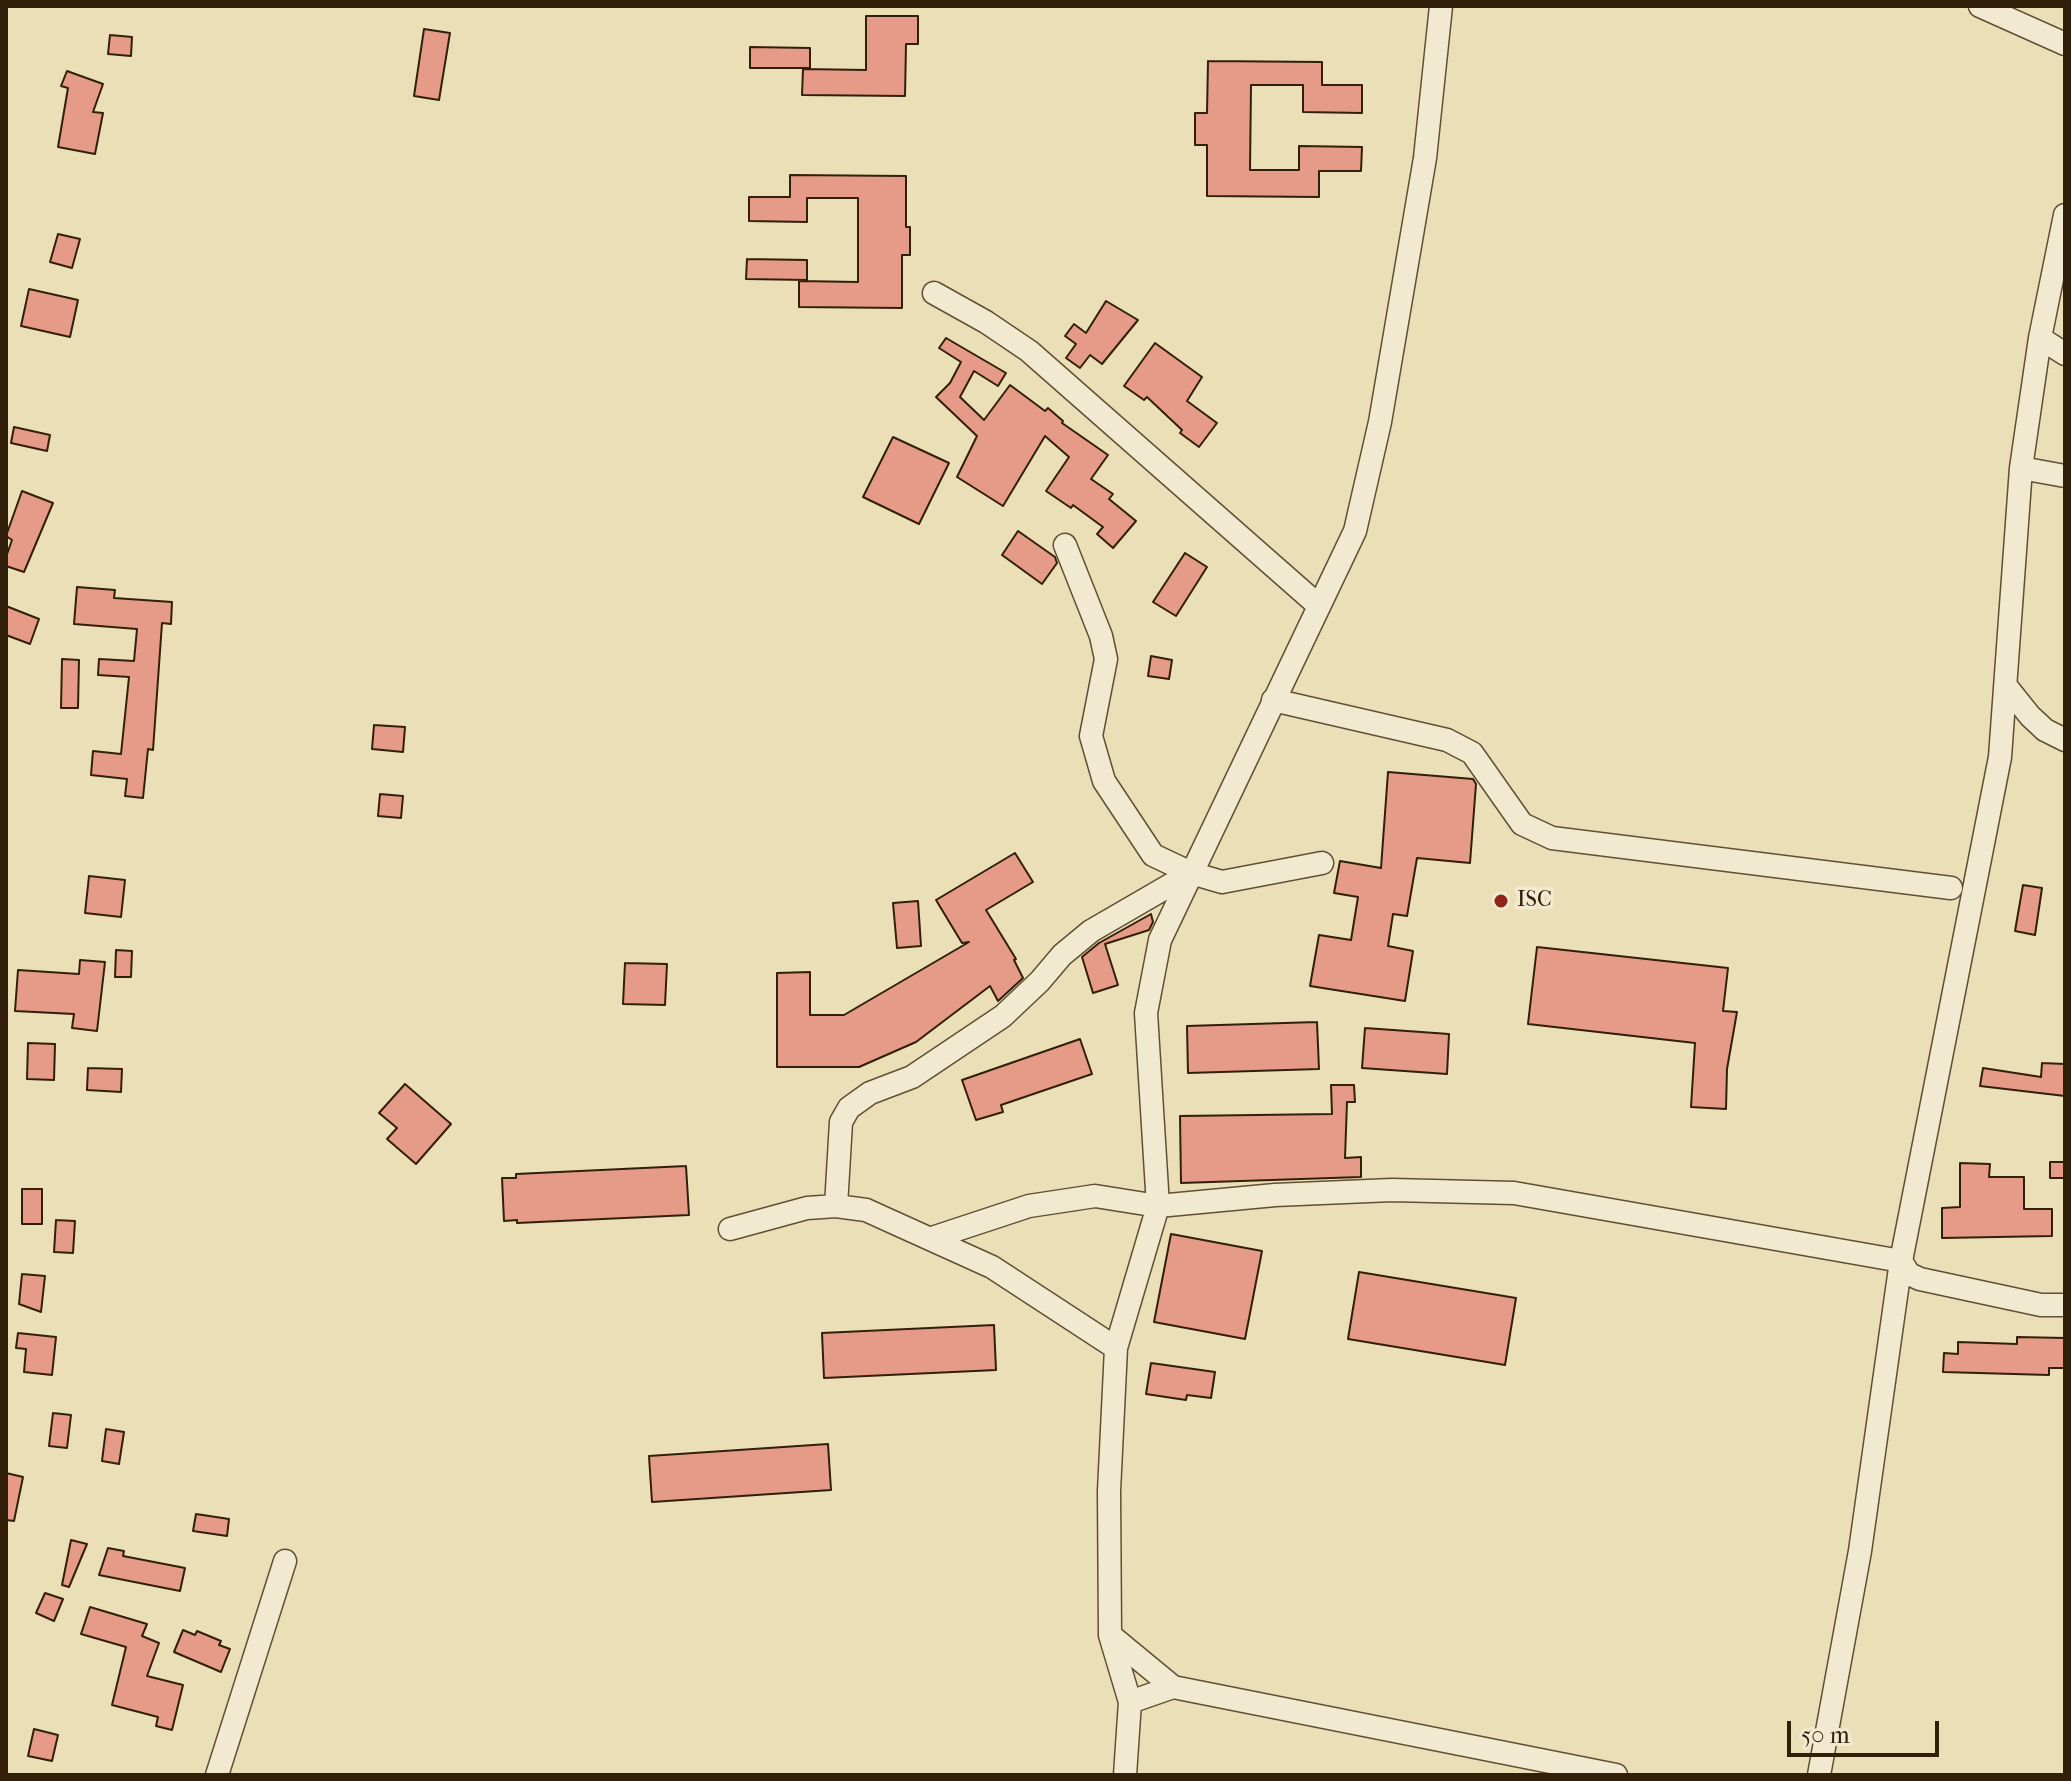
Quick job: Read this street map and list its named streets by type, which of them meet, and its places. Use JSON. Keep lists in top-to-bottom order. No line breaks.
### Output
{"places":["ISC"],"scale_bar":"50 m"}
